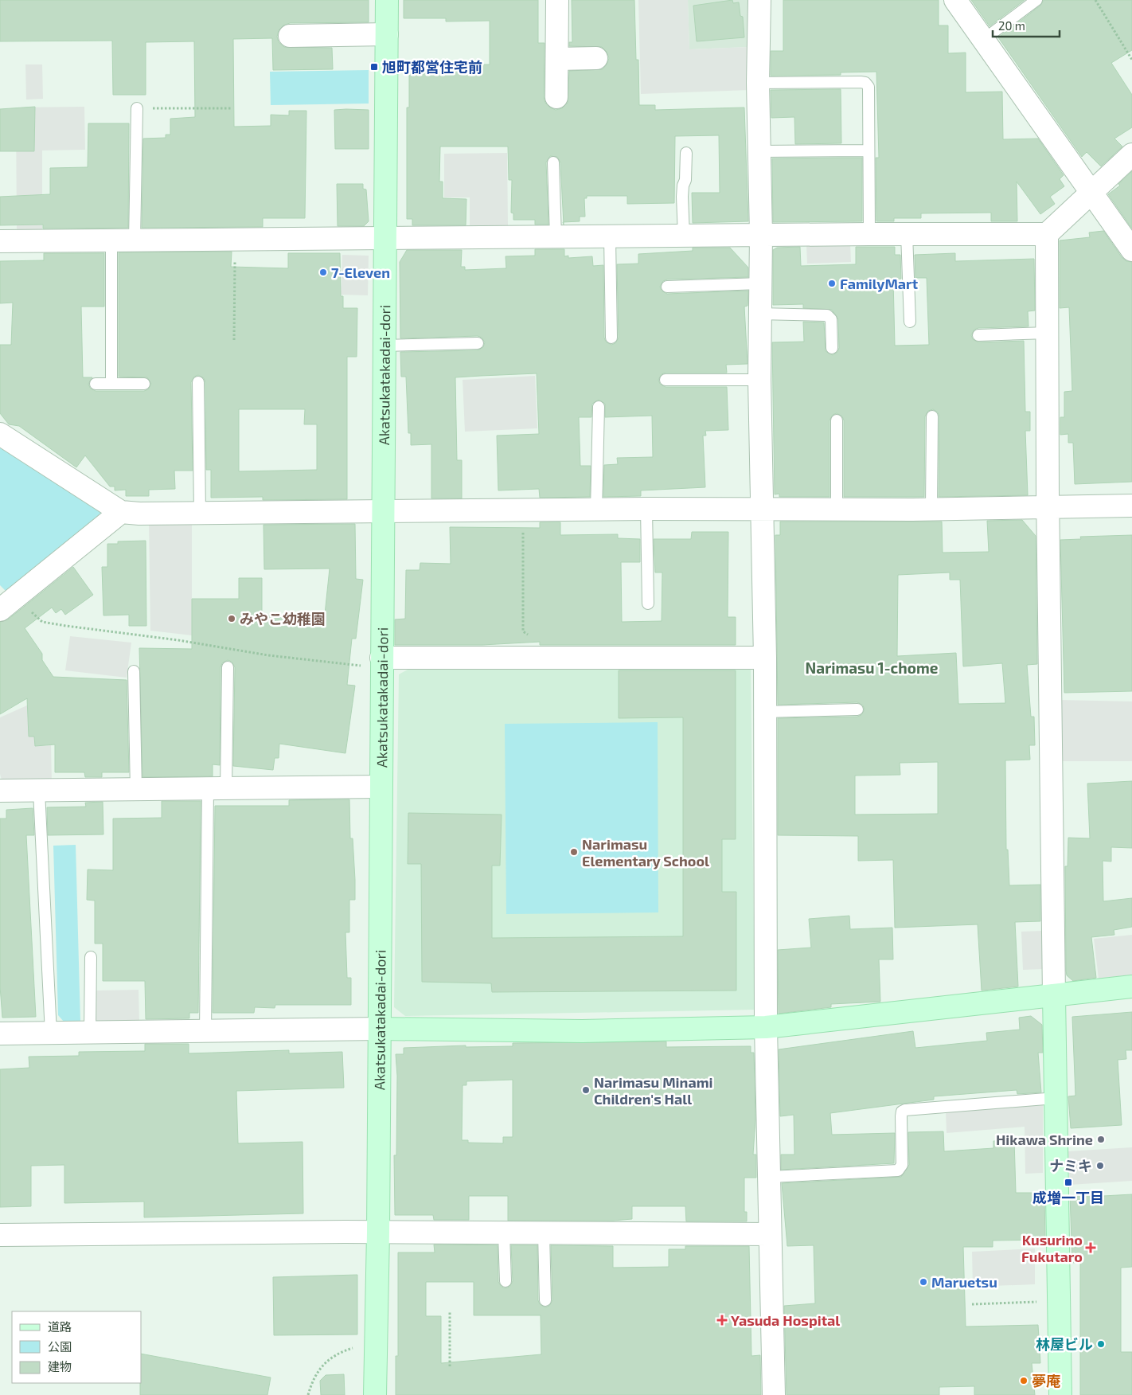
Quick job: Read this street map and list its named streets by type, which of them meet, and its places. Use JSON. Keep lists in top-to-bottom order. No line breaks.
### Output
{"streets":{"street":["Akatsukatakadai-dori"]},"districts":["Narimasu 1-chome"],"places":{"transit":["旭町都営住宅前","成増一丁目"],"other":["7-Eleven","FamilyMart","みやこ幼稚園","Narimasu Elementary School","Narimasu Minami Children's Hall","Hikawa Shrine","ナミキ","Maruetsu","林屋ビル","夢庵"],"health":["Kusurino Fukutaro","Yasuda Hospital"]},"legend":["道路","公園","建物"],"scale_bar":"20 m"}
